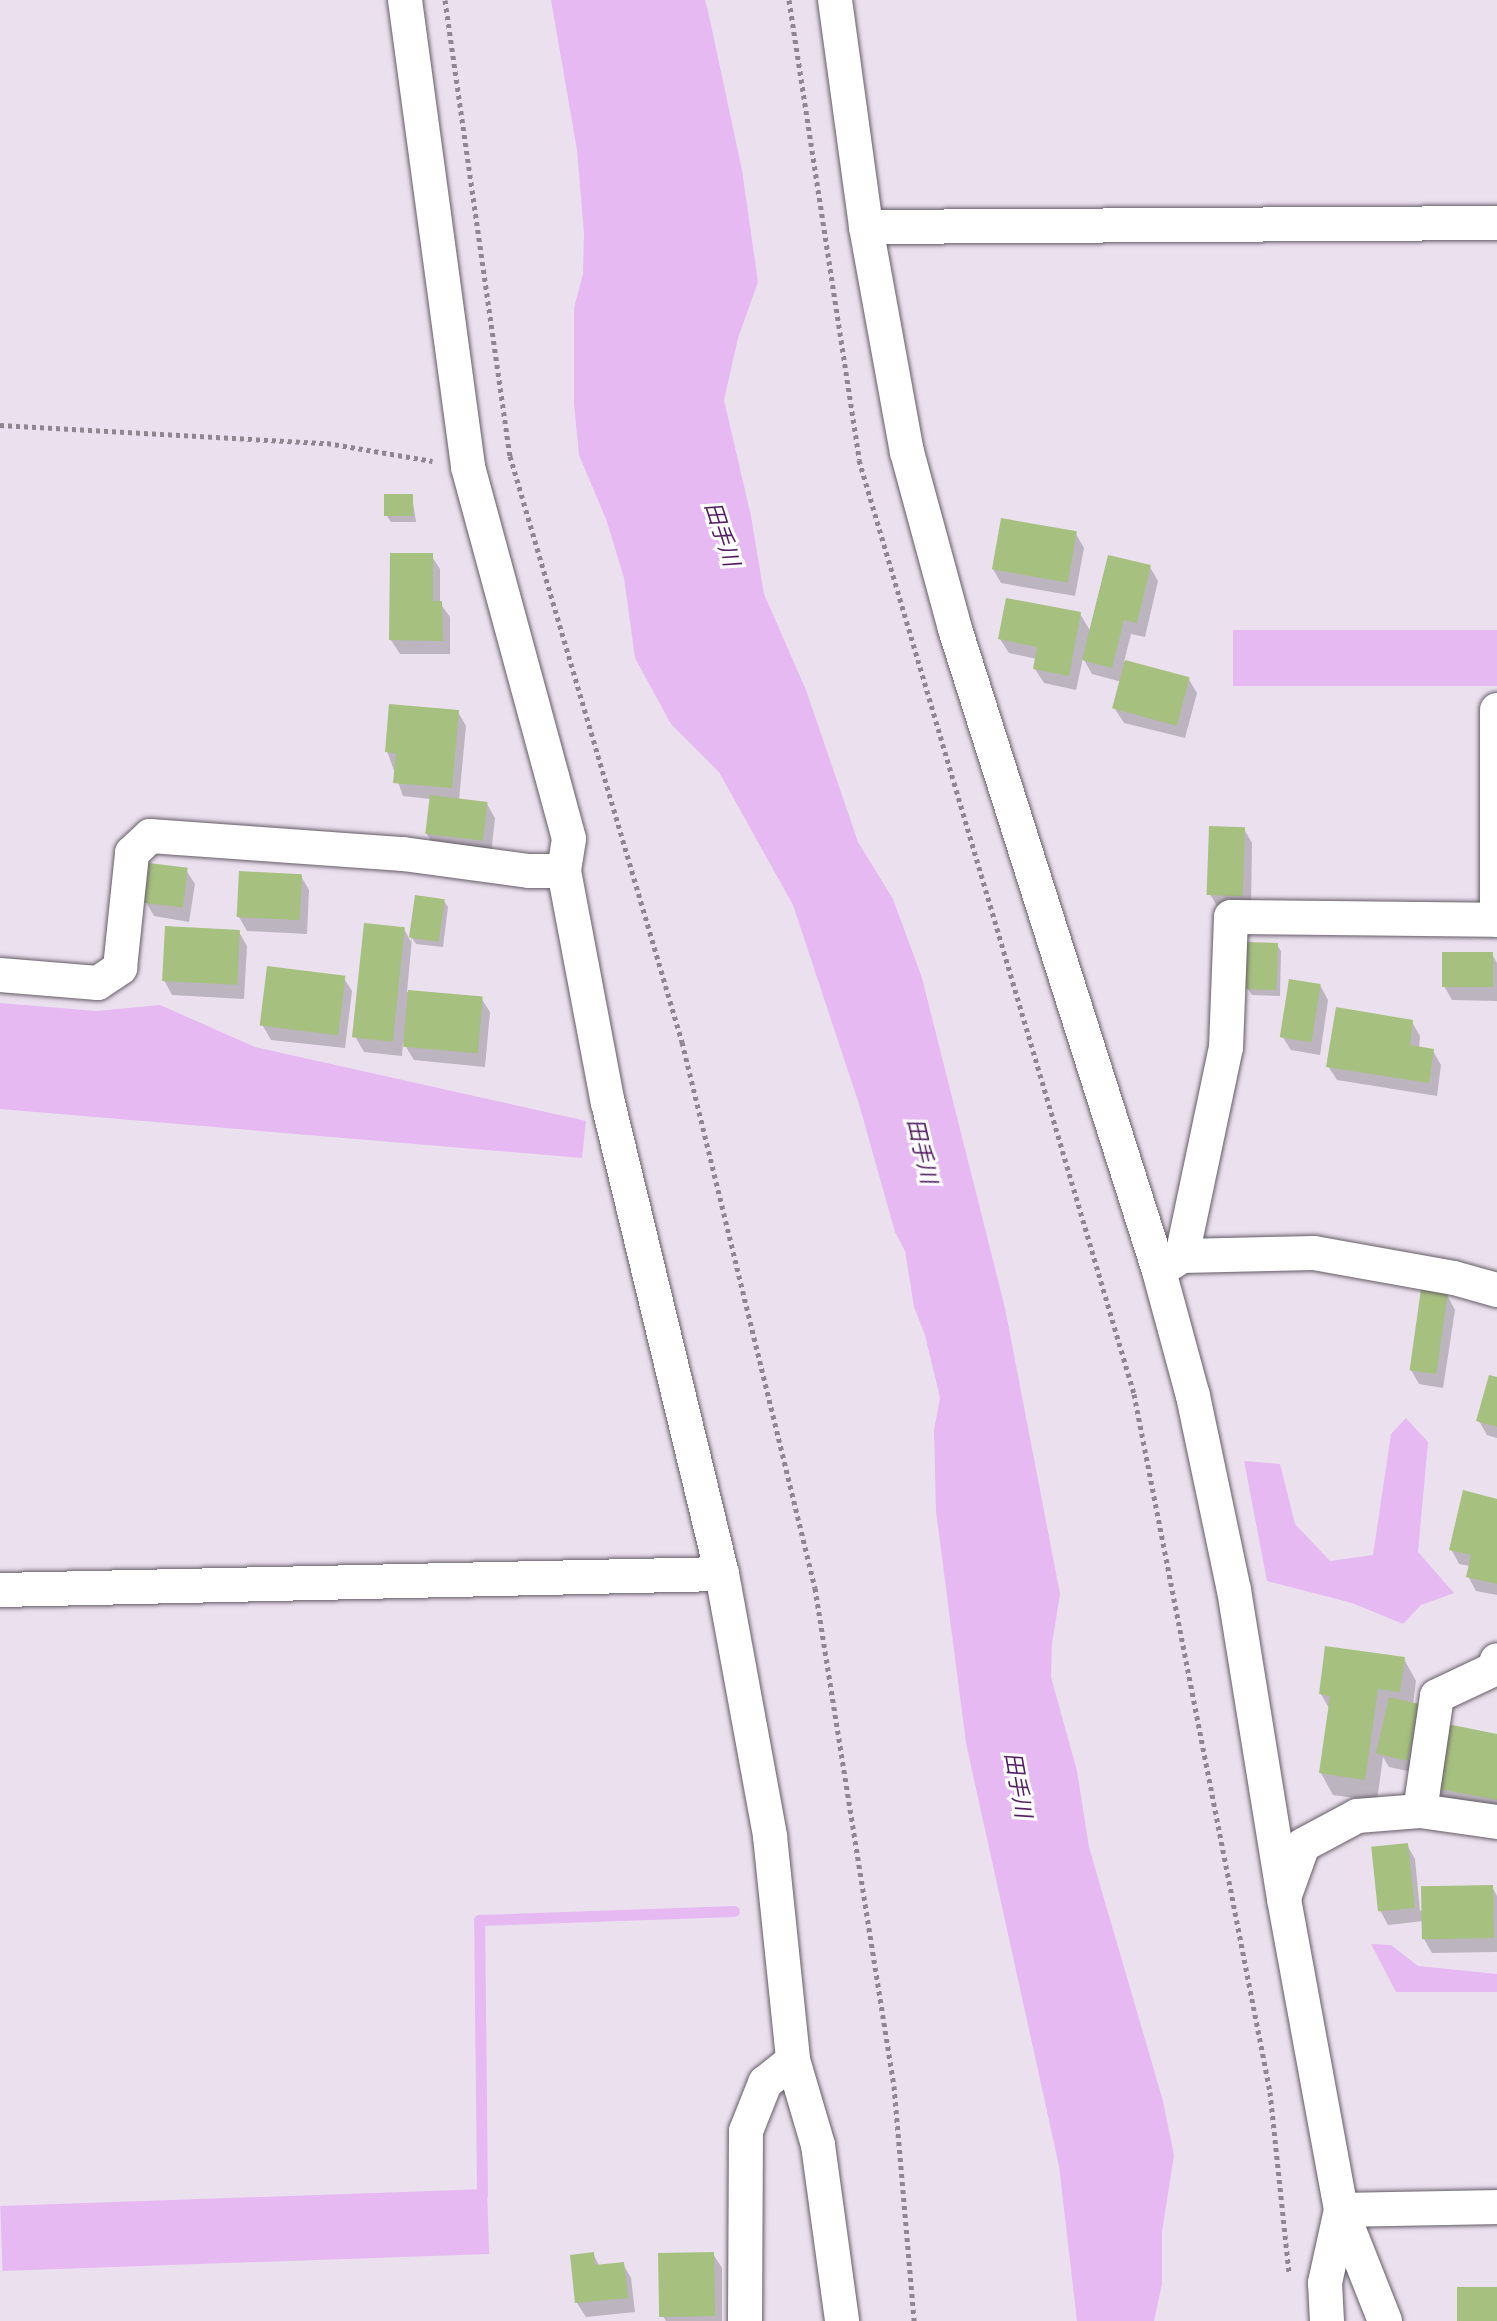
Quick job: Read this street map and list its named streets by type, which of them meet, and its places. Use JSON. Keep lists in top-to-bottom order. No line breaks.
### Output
{"water":["田手川"]}
